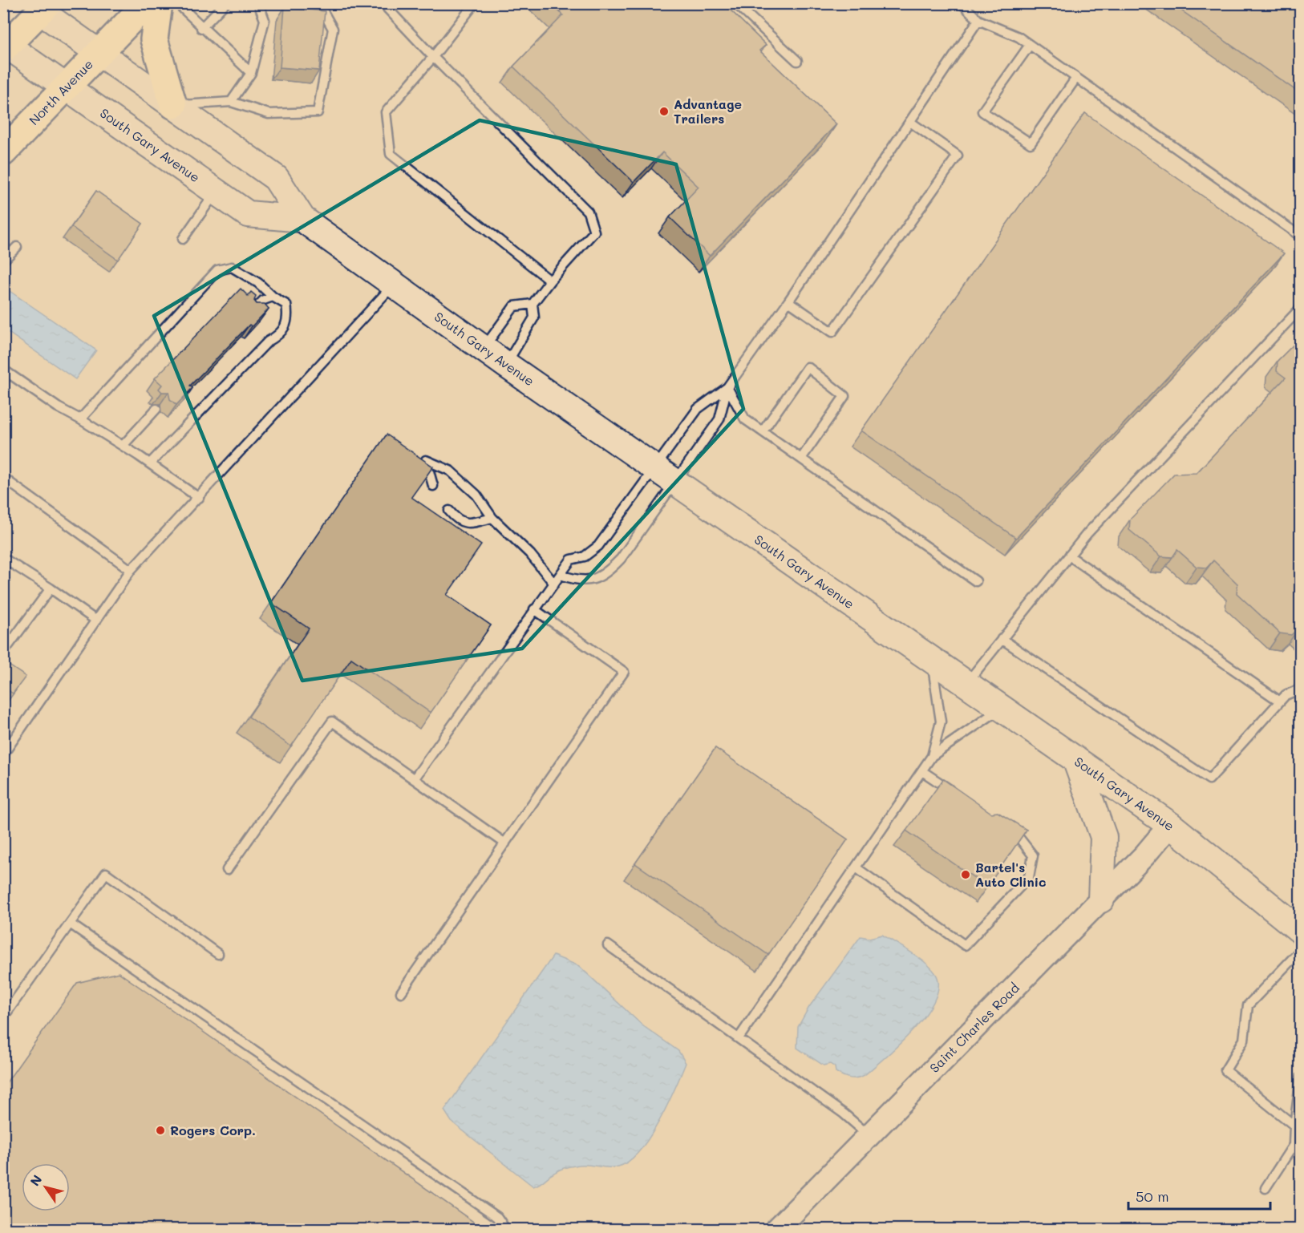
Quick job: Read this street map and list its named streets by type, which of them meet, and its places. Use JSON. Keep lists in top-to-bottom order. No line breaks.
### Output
{"streets":{"main road":["North Avenue","South Gary Avenue"],"street":["Saint Charles Road"]},"crossings":[["North Avenue","South Gary Avenue"],["South Gary Avenue","Saint Charles Road"]],"places":["Advantage Trailers","Bartel's Auto Clinic","Rogers Corp."],"scale_bar":"50 m","north":"top left"}
